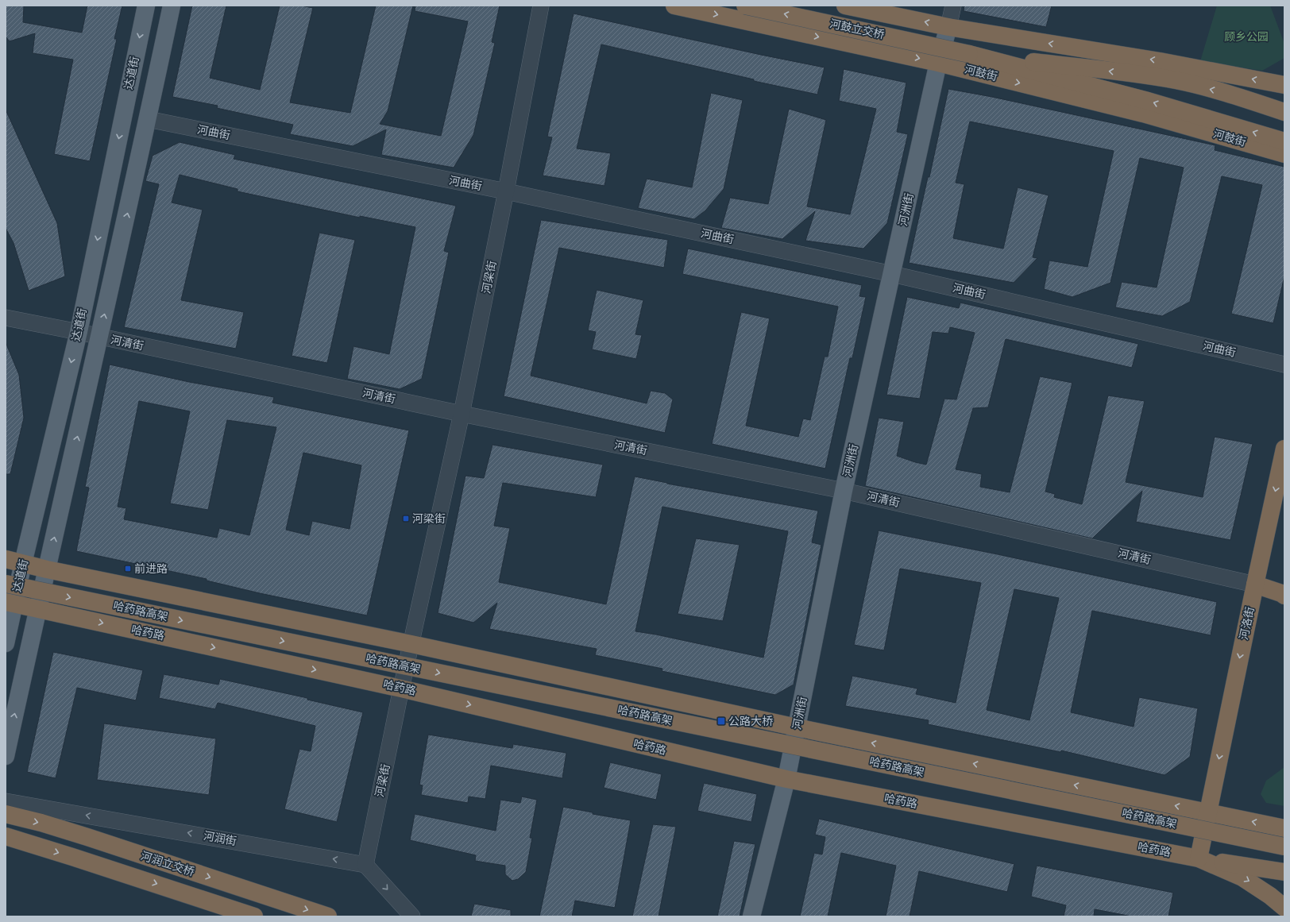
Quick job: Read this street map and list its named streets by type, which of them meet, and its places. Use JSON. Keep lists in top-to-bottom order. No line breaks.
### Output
{"streets":{"highway":["河鼓立交桥","河鼓街","哈药路高架","河洛街","哈药路","河润立交桥"],"main road":["达道街","河洲街"],"street":["河曲街","河梁街","河清街","河润街"]},"crossings":[["达道街","河清街"],["达道街","哈药路"],["河鼓街","河洲街"],["河曲街","河洲街"],["河曲街","河梁街"],["河洲街","河清街"],["河洲街","哈药路"],["河梁街","河清街"],["河梁街","哈药路"],["河梁街","河润街"],["河清街","河洛街"],["河洛街","哈药路"]],"one_way":["河洛街","河润街"],"parks":["顾乡公园"],"places":{"transit":["河梁街","前进路","公路大桥"]}}
